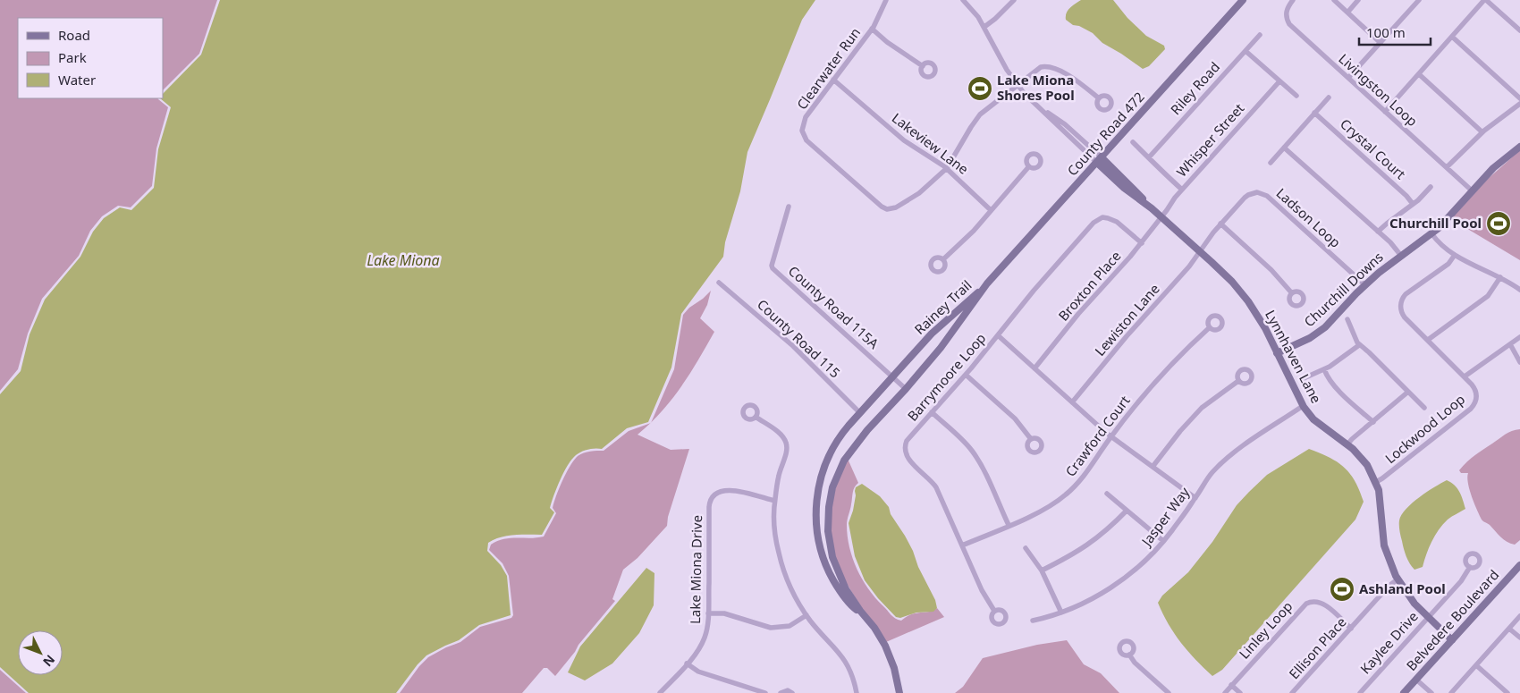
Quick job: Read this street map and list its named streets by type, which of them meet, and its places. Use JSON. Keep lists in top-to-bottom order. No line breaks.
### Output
{"streets":{"street":["Clearwater Run","Riley Road","Livingston Loop","County Road 472","Whisper Street","Lakeview Lane","Crystal Court","Ladson Loop","Broxton Place","Churchill Downs","County Road 115A","Rainey Trail","Lewiston Lane","County Road 115","Lynnhaven Lane","Barrymoore Loop","Lockwood Loop","Crawford Court","Jasper Way","Lake Miona Drive","Belvedere Boulevard","Linley Loop","Kaylee Drive","Ellison Place"]},"crossings":[["Clearwater Run","Lakeview Lane"],["Livingston Loop","Churchill Downs"],["County Road 472","Rainey Trail"],["County Road 472","Lynnhaven Lane"],["Whisper Street","Broxton Place"],["Whisper Street","Lynnhaven Lane"],["Ladson Loop","Churchill Downs"],["Ladson Loop","Lewiston Lane"],["Ladson Loop","Lynnhaven Lane"],["Broxton Place","Lynnhaven Lane"],["Broxton Place","Barrymoore Loop"],["Churchill Downs","Lynnhaven Lane"],["County Road 115A","Rainey Trail"],["Rainey Trail","County Road 115"],["Lewiston Lane","Lynnhaven Lane"],["Lynnhaven Lane","Lockwood Loop"],["Lynnhaven Lane","Jasper Way"],["Lynnhaven Lane","Belvedere Boulevard"],["Lynnhaven Lane","Kaylee Drive"],["Lynnhaven Lane","Ellison Place"],["Barrymoore Loop","Crawford Court"],["Linley Loop","Ellison Place"]],"water":["Lake Miona"],"places":{"sports":["Lake Miona Shores Pool","Churchill Pool","Ashland Pool"]},"legend":["Road","Park","Water"],"scale_bar":"100 m","north":"bottom right"}
